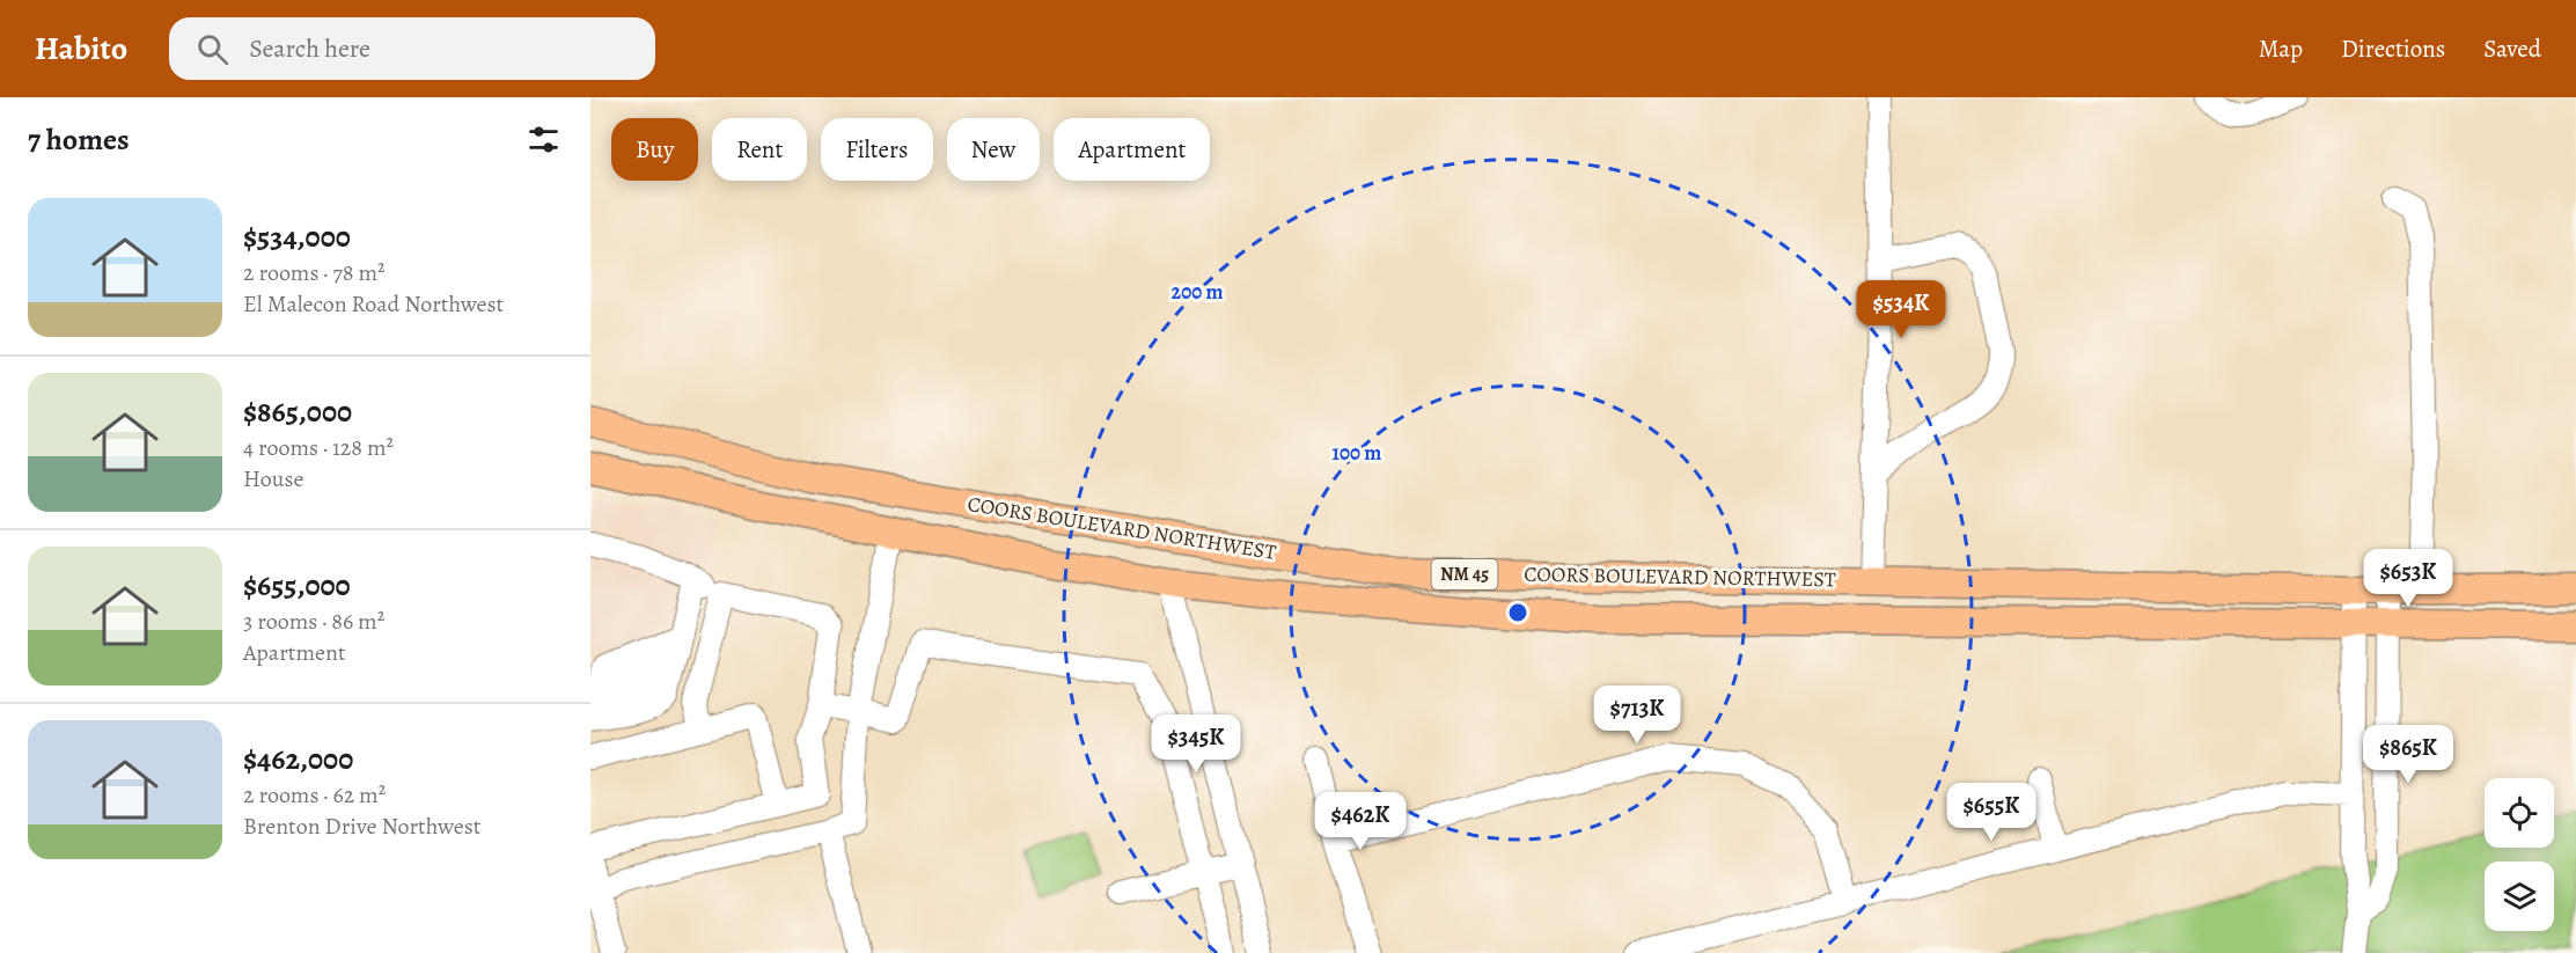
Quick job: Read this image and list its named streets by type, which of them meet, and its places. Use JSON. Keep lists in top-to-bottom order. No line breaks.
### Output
{"streets":{"main road":["COORS BOULEVARD NORTHWEST","NM 45"]},"page":{"header":"Habito","search":"Search here","nav":["Map","Directions","Saved"],"heading":"7 homes","chip":["Buy","Rent","Filters","New","Apartment"],"list":[{"name":"$534,000","note":"2 rooms · 78 m² · El Malecon Road Northwest"},{"name":"$865,000","note":"4 rooms · 128 m² · House"},{"name":"$655,000","note":"3 rooms · 86 m² · Apartment"},{"name":"$462,000","note":"2 rooms · 62 m² · Brenton Drive Northwest"}],"price":["$534K","$653K","$713K","$345K","$865K","$655K","$462K"]},"rings":["200 m","100 m"]}
